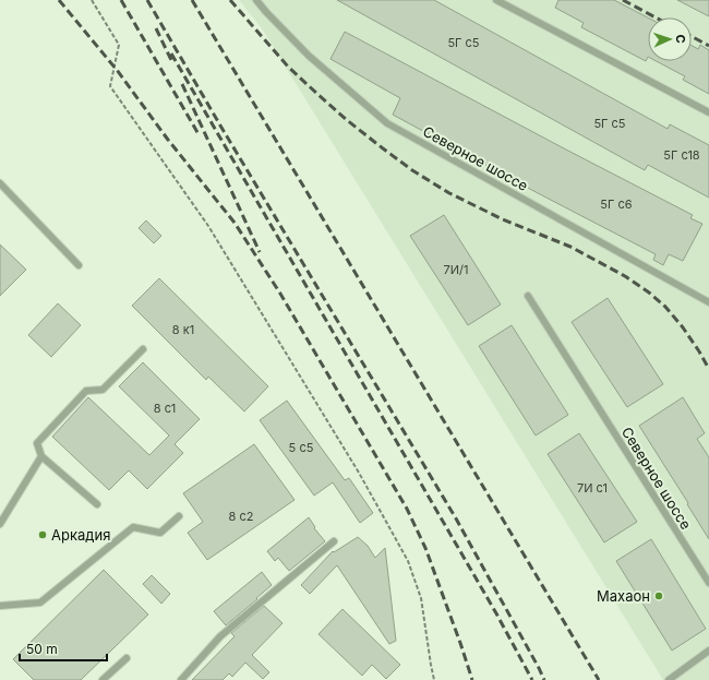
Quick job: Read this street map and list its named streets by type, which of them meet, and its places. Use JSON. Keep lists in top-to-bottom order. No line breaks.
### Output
{"streets":{"lane":["Северное шоссе"]},"places":["Аркадия","Махаон"],"house_numbers":["5Г с5","5Г с5","5Г с18","5Г с6","7И/1","8 к1","8 с1","5 с5","7И с1","8 с2"],"scale_bar":"50 m","north":"right"}
